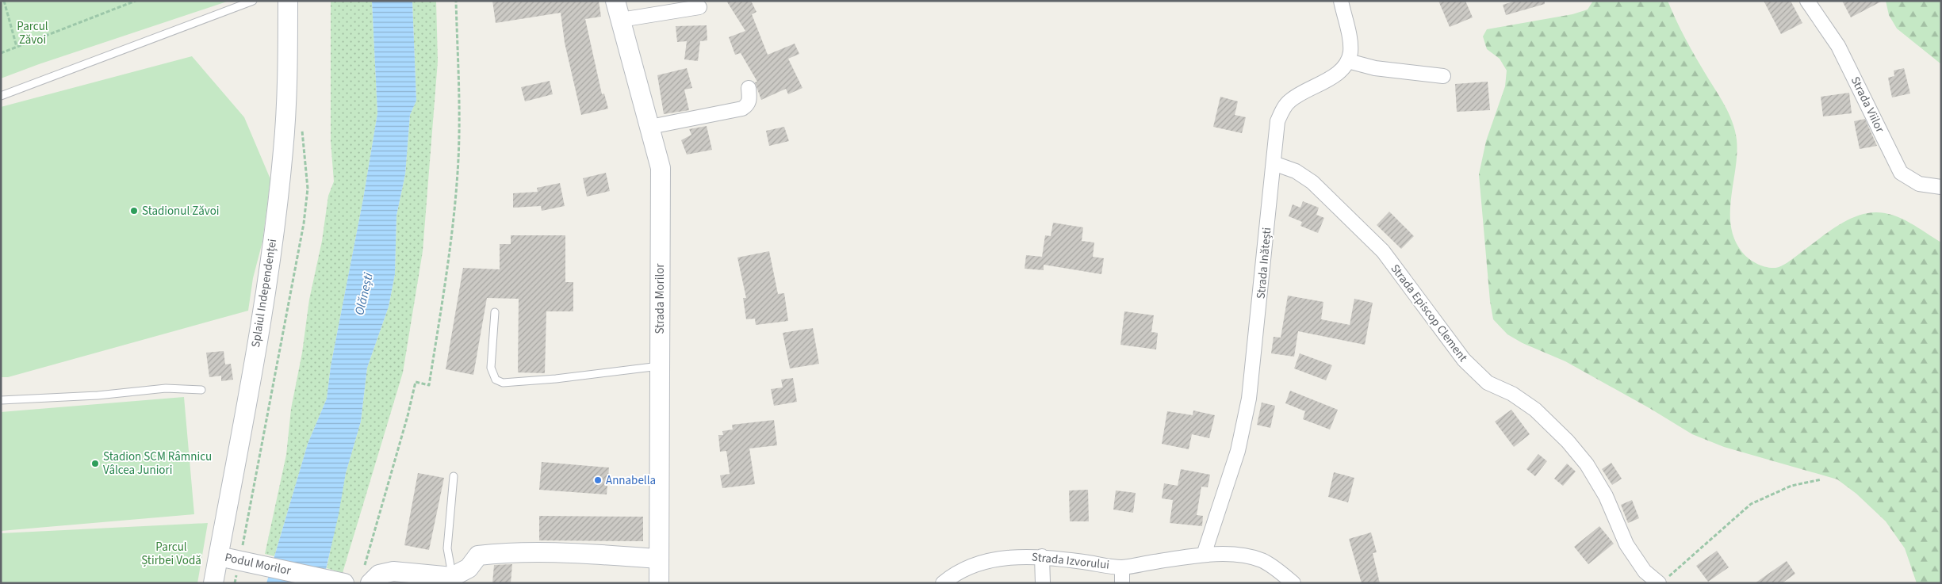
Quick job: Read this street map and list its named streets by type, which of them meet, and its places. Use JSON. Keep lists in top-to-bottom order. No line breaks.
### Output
{"streets":{"street":["Strada Viilor","Strada Inătești","Splaiul Independenței","Strada Morilor","Strada Episcop Clement","Strada Izvorului","Podul Morilor"]},"crossings":[["Strada Inătești","Strada Episcop Clement"],["Strada Inătești","Strada Izvorului"],["Splaiul Independenței","Podul Morilor"]],"water":["Olănești"],"parks":["Parcul Zăvoi","Parcul Știrbei Vodă"],"places":["Stadionul Zăvoi","Stadion SCM Râmnicu Vâlcea Juniori","Annabella"]}
